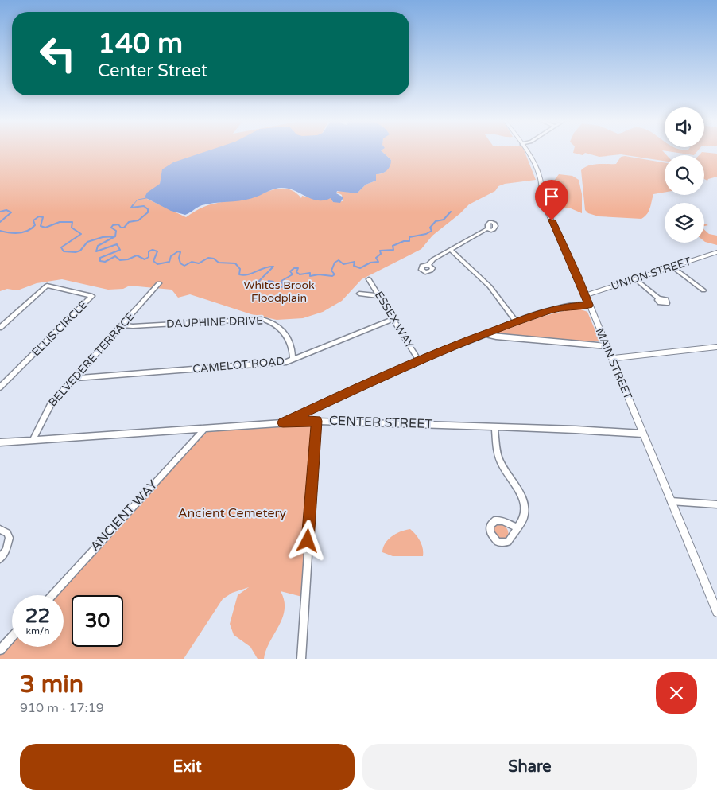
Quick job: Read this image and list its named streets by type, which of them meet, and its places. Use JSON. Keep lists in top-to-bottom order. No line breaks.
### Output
{"streets":{"main road":["UNION STREET","MAIN STREET"],"street":["ESSEX WAY","DAUPHINE DRIVE","ELLIS CIRCLE","BELVEDERE TERRACE","CAMELOT ROAD","CENTER STREET","ANCIENT WAY"]},"crossings":[["UNION STREET","MAIN STREET"],["ESSEX WAY","CAMELOT ROAD"],["DAUPHINE DRIVE","BELVEDERE TERRACE"],["DAUPHINE DRIVE","CAMELOT ROAD"],["BELVEDERE TERRACE","CAMELOT ROAD"],["BELVEDERE TERRACE","CENTER STREET"],["MAIN STREET","CENTER STREET"],["CENTER STREET","ANCIENT WAY"]],"parks":["Whites Brook Floodplain","Ancient Cemetery"],"page":{"turn":["140 m","Center Street"],"speed":"22 km/h","limit":"30","heading":["3 min","910 m · 17:19"],"buttons":["Exit","Share"]}}
